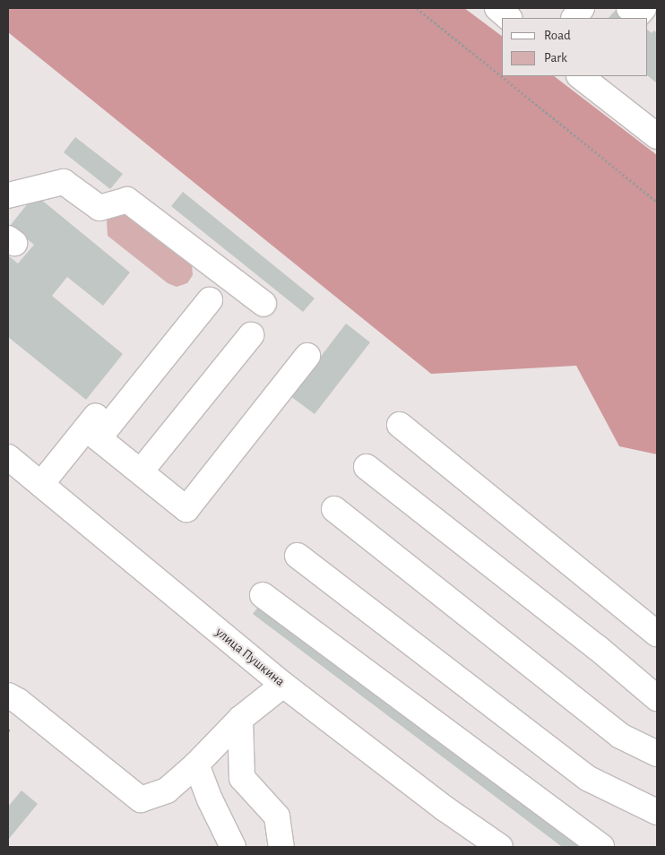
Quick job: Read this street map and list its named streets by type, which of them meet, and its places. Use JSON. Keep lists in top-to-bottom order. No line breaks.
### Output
{"streets":{"main road":["улица Пушкина"]},"legend":["Road","Park"]}
